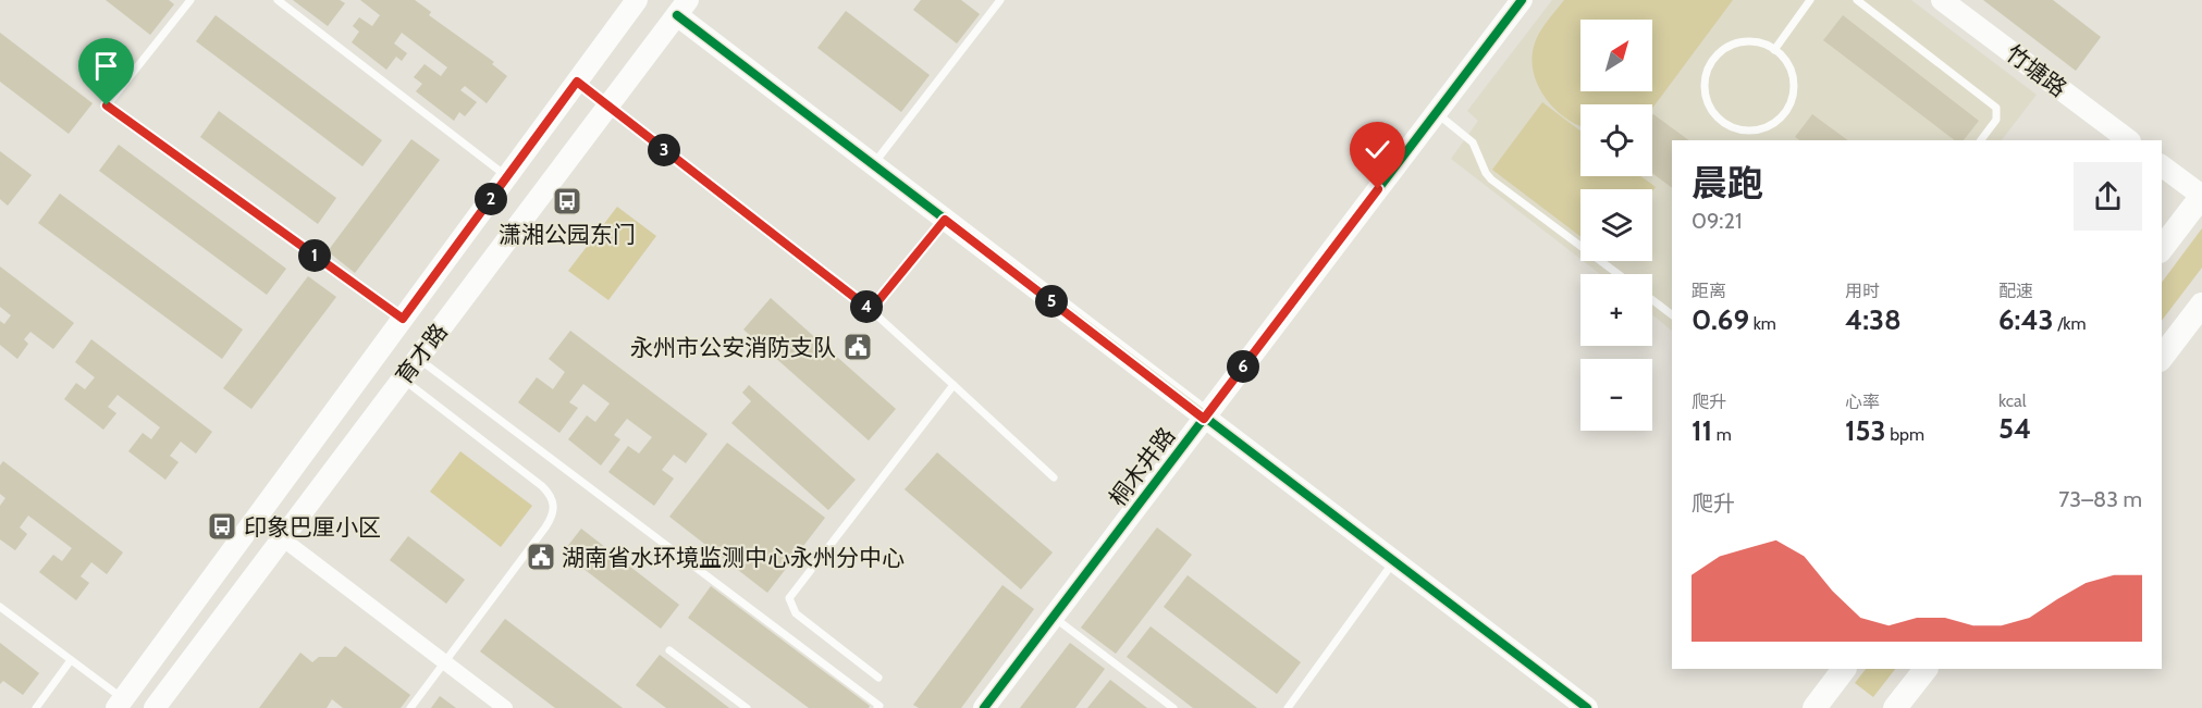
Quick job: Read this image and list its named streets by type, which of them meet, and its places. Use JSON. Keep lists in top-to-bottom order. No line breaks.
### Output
{"streets":{"street":["竹塘路","育才路","桐木井路"]},"places":{"bus stop":["潇湘公园东门","印象巴厘小区"],"public building":["永州市公安消防支队","湖南省水环境监测中心永州分中心"]},"north":"top right","page":{"map_buttons":["+","−"],"pins":["3","2","1","5","4","6"],"heading":["晨跑","09:21"],"stats":[["距离","0.69 km"],["用时","4:38"],["配速","6:43 /km"],["爬升","11 m"],["心率","153 bpm"],["kcal","54"]],"chart":["爬升","73–83 m"]}}
